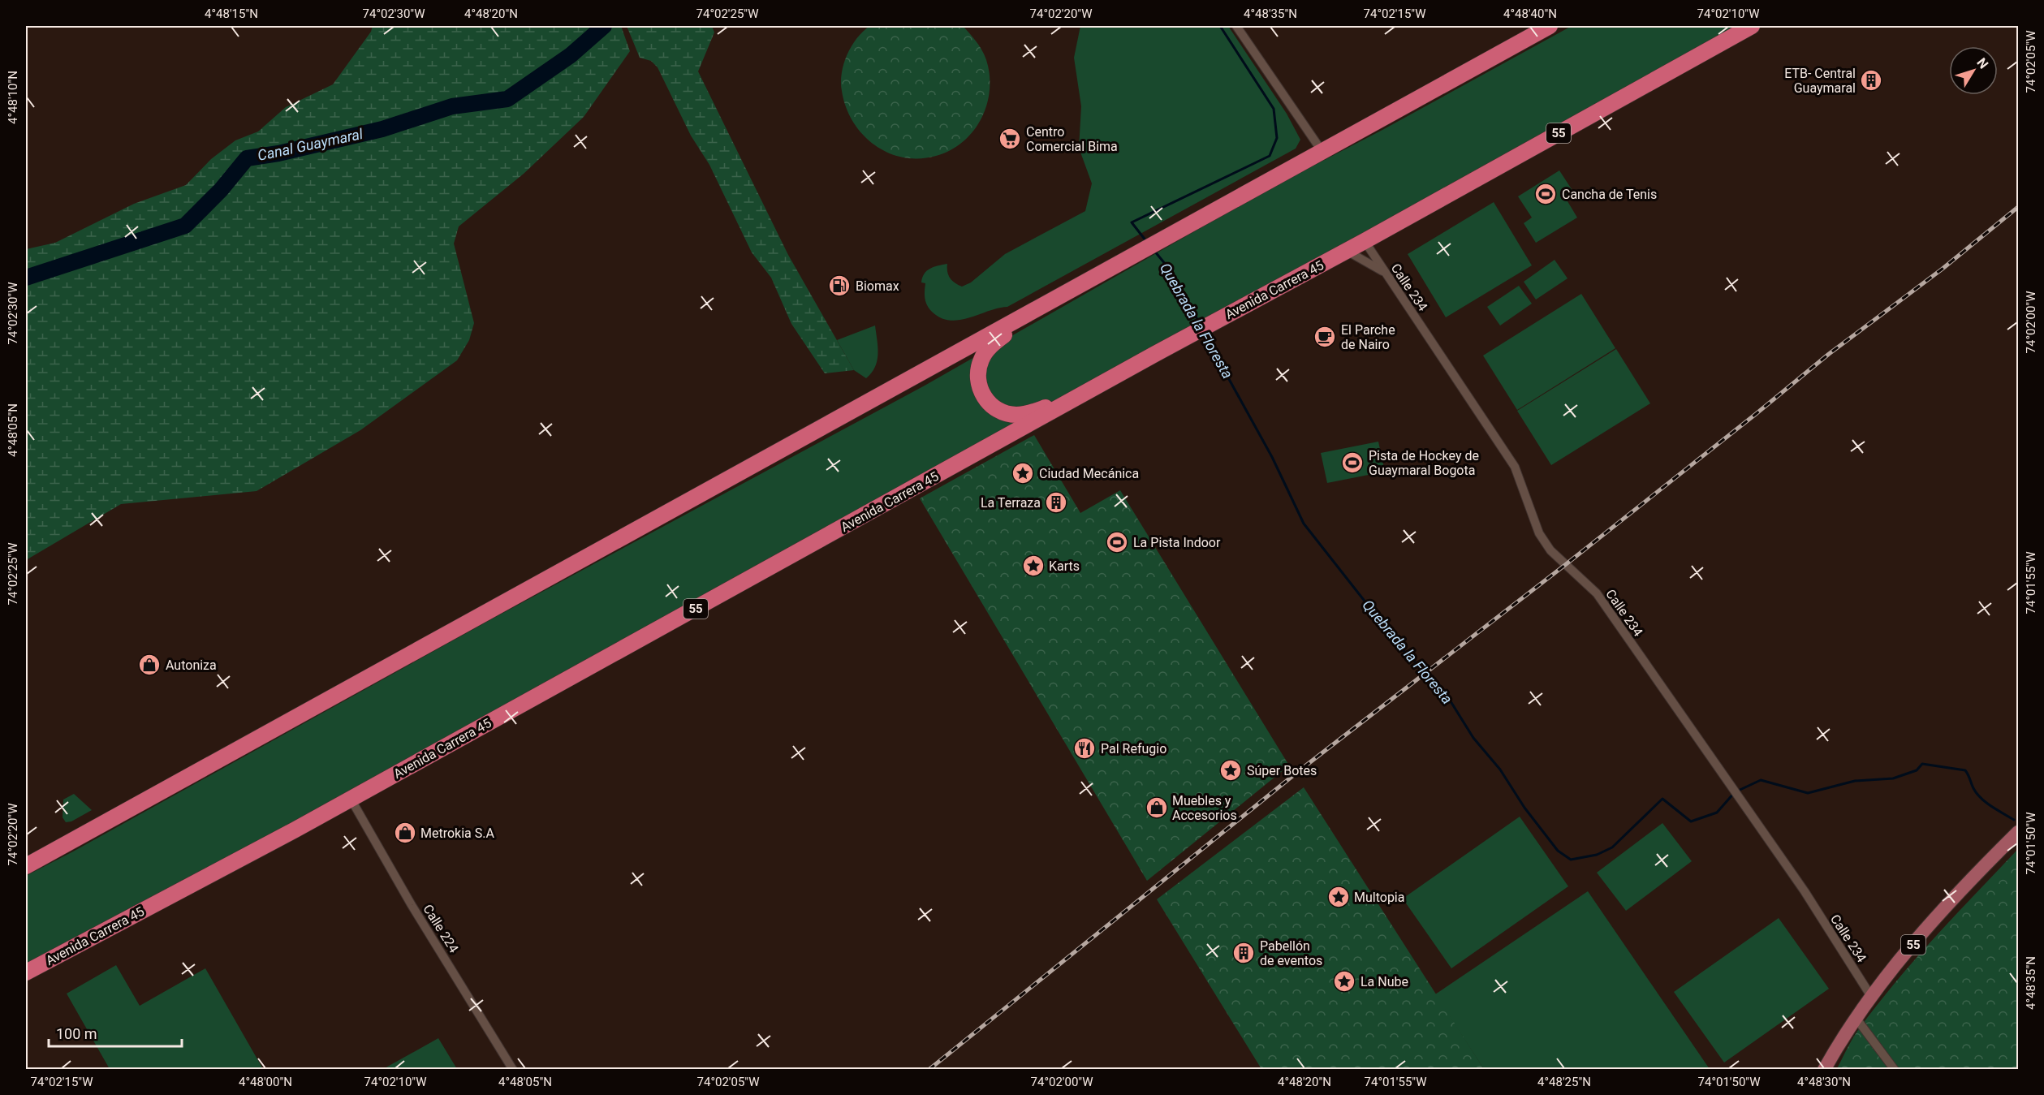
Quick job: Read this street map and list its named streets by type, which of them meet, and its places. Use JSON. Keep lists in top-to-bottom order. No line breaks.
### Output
{"streets":{"highway":["55","Avenida Carrera 45"],"street":["Calle 234","Calle 224"]},"crossings":[["55","Calle 234"],["Calle 234","Avenida Carrera 45"],["Avenida Carrera 45","Calle 224"]],"water":["Canal Guaymaral","Quebrada la Floresta"],"places":{"building":["ETB- Central Guaymaral","La Terraza","Pabellón de eventos"],"supermarket":["Centro Comercial Bima"],"sports":["Cancha de Tenis","Pista de Hockey de Guaymaral Bogota","La Pista Indoor"],"fuel station":["Biomax"],"cafe":["El Parche de Nairo"],"place":["Ciudad Mecánica","Karts","Súper Botes","Multopia","La Nube"],"shop":["Autoniza","Muebles y Accesorios","Metrokia S.A"],"restaurant":["Pal Refugio"]},"scale_bar":"100 m","north":"top right","coordinates":["4°48'15\"N","74°02'30\"W","4°48'20\"N","74°02'25\"W","74°02'20\"W","4°48'35\"N","74°02'15\"W","4°48'40\"N","74°02'10\"W","74°02'05\"W","4°48'10\"N","74°02'00\"W","4°48'05\"N","74°01'55\"W","74°01'50\"W","4°48'00\"N","4°48'25\"N","4°48'30\"N"]}
